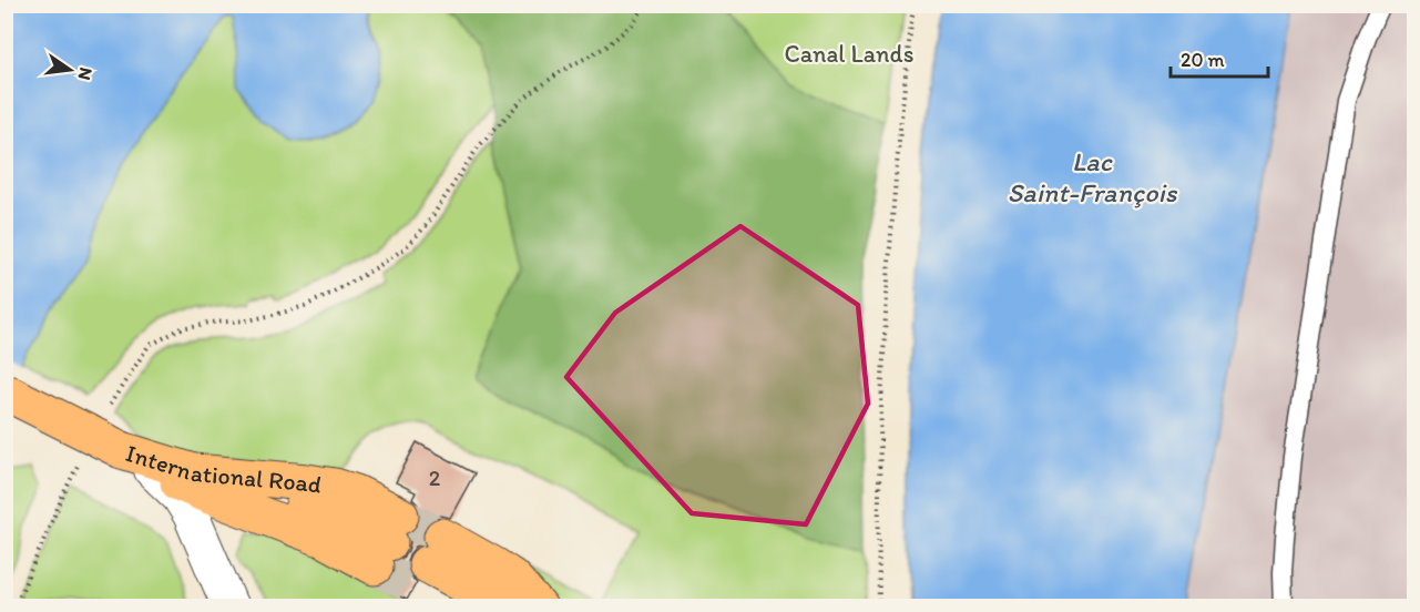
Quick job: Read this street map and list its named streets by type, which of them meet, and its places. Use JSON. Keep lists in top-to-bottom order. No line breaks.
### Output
{"streets":{"main road":["International Road"]},"water":["Lac Saint-François"],"parks":["Canal Lands"],"house_numbers":["2"],"scale_bar":"20 m","north":"right"}
